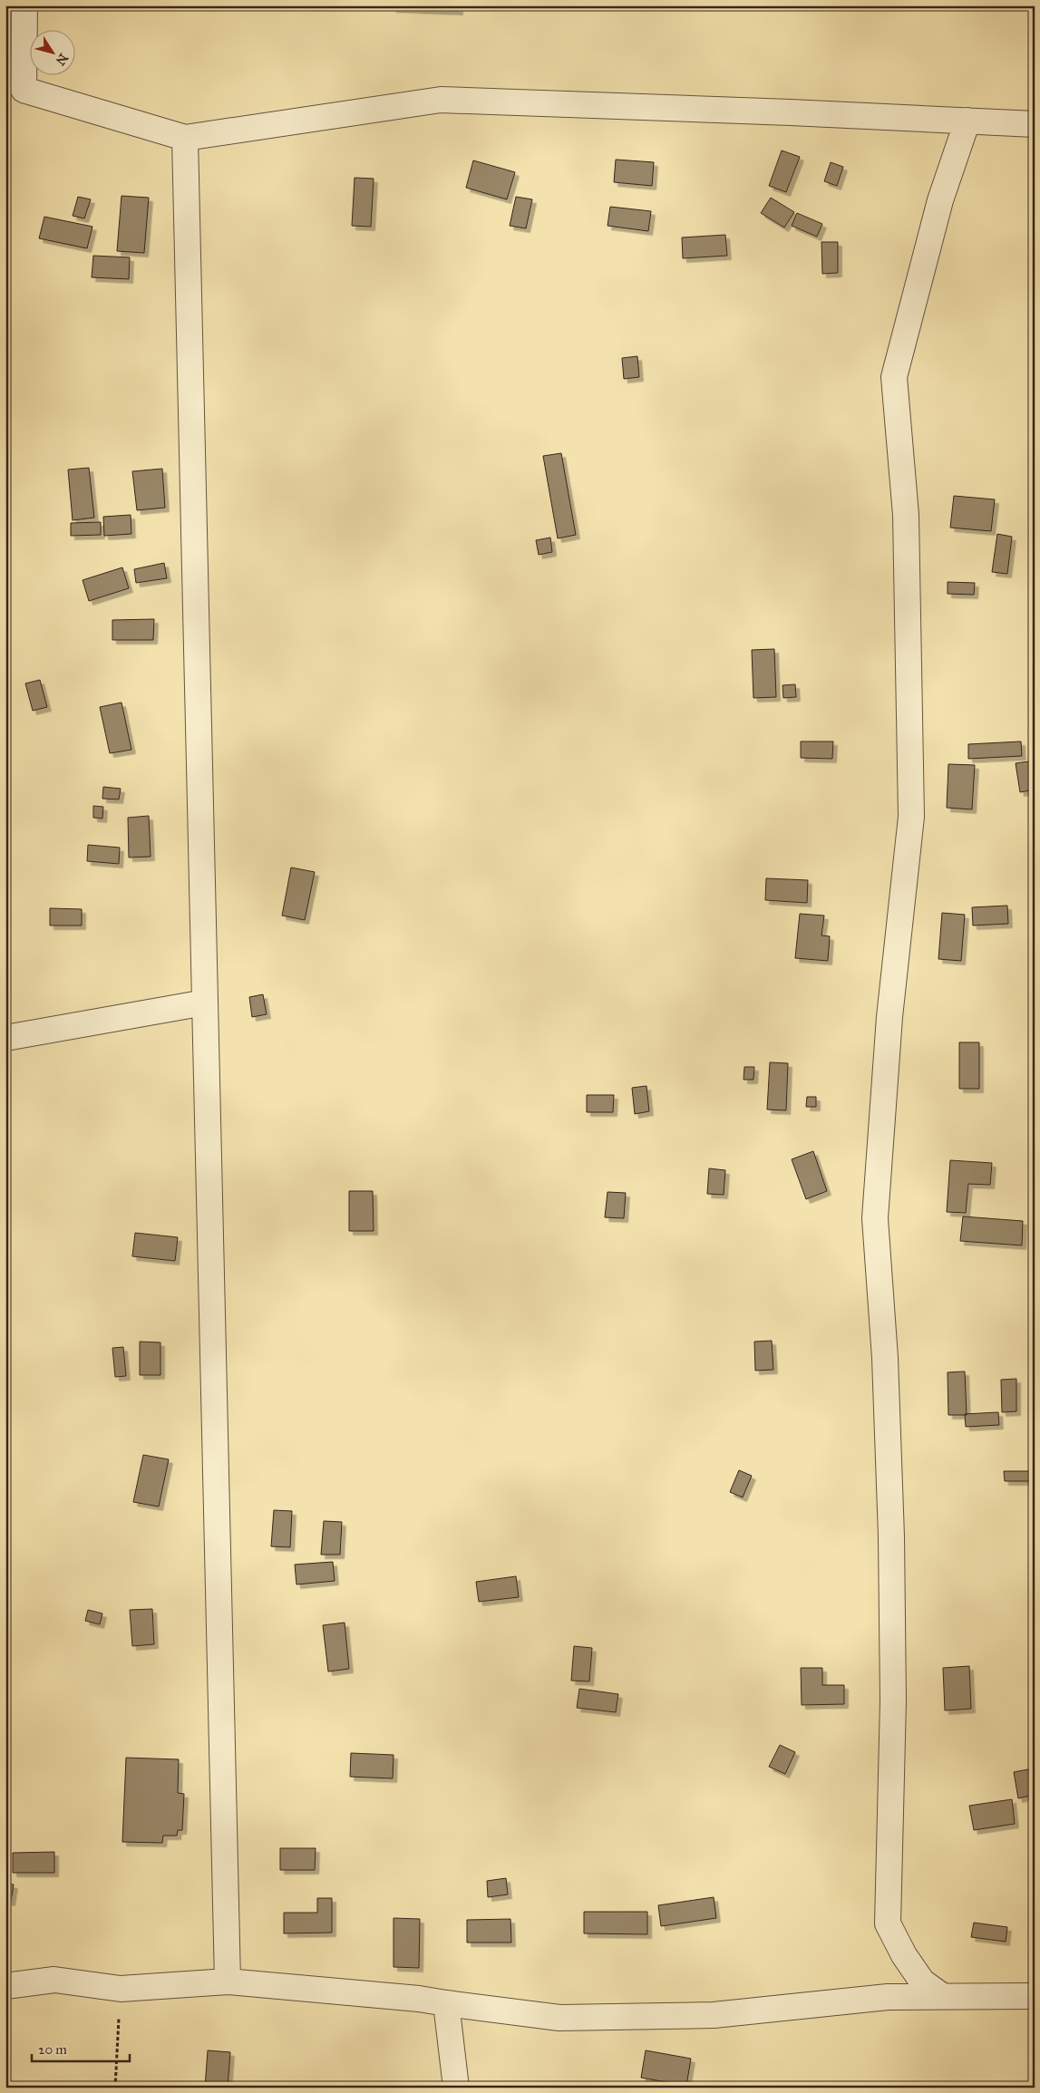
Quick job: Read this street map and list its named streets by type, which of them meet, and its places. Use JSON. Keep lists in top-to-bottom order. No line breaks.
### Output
{"scale_bar":"20 m","north":"bottom right"}
